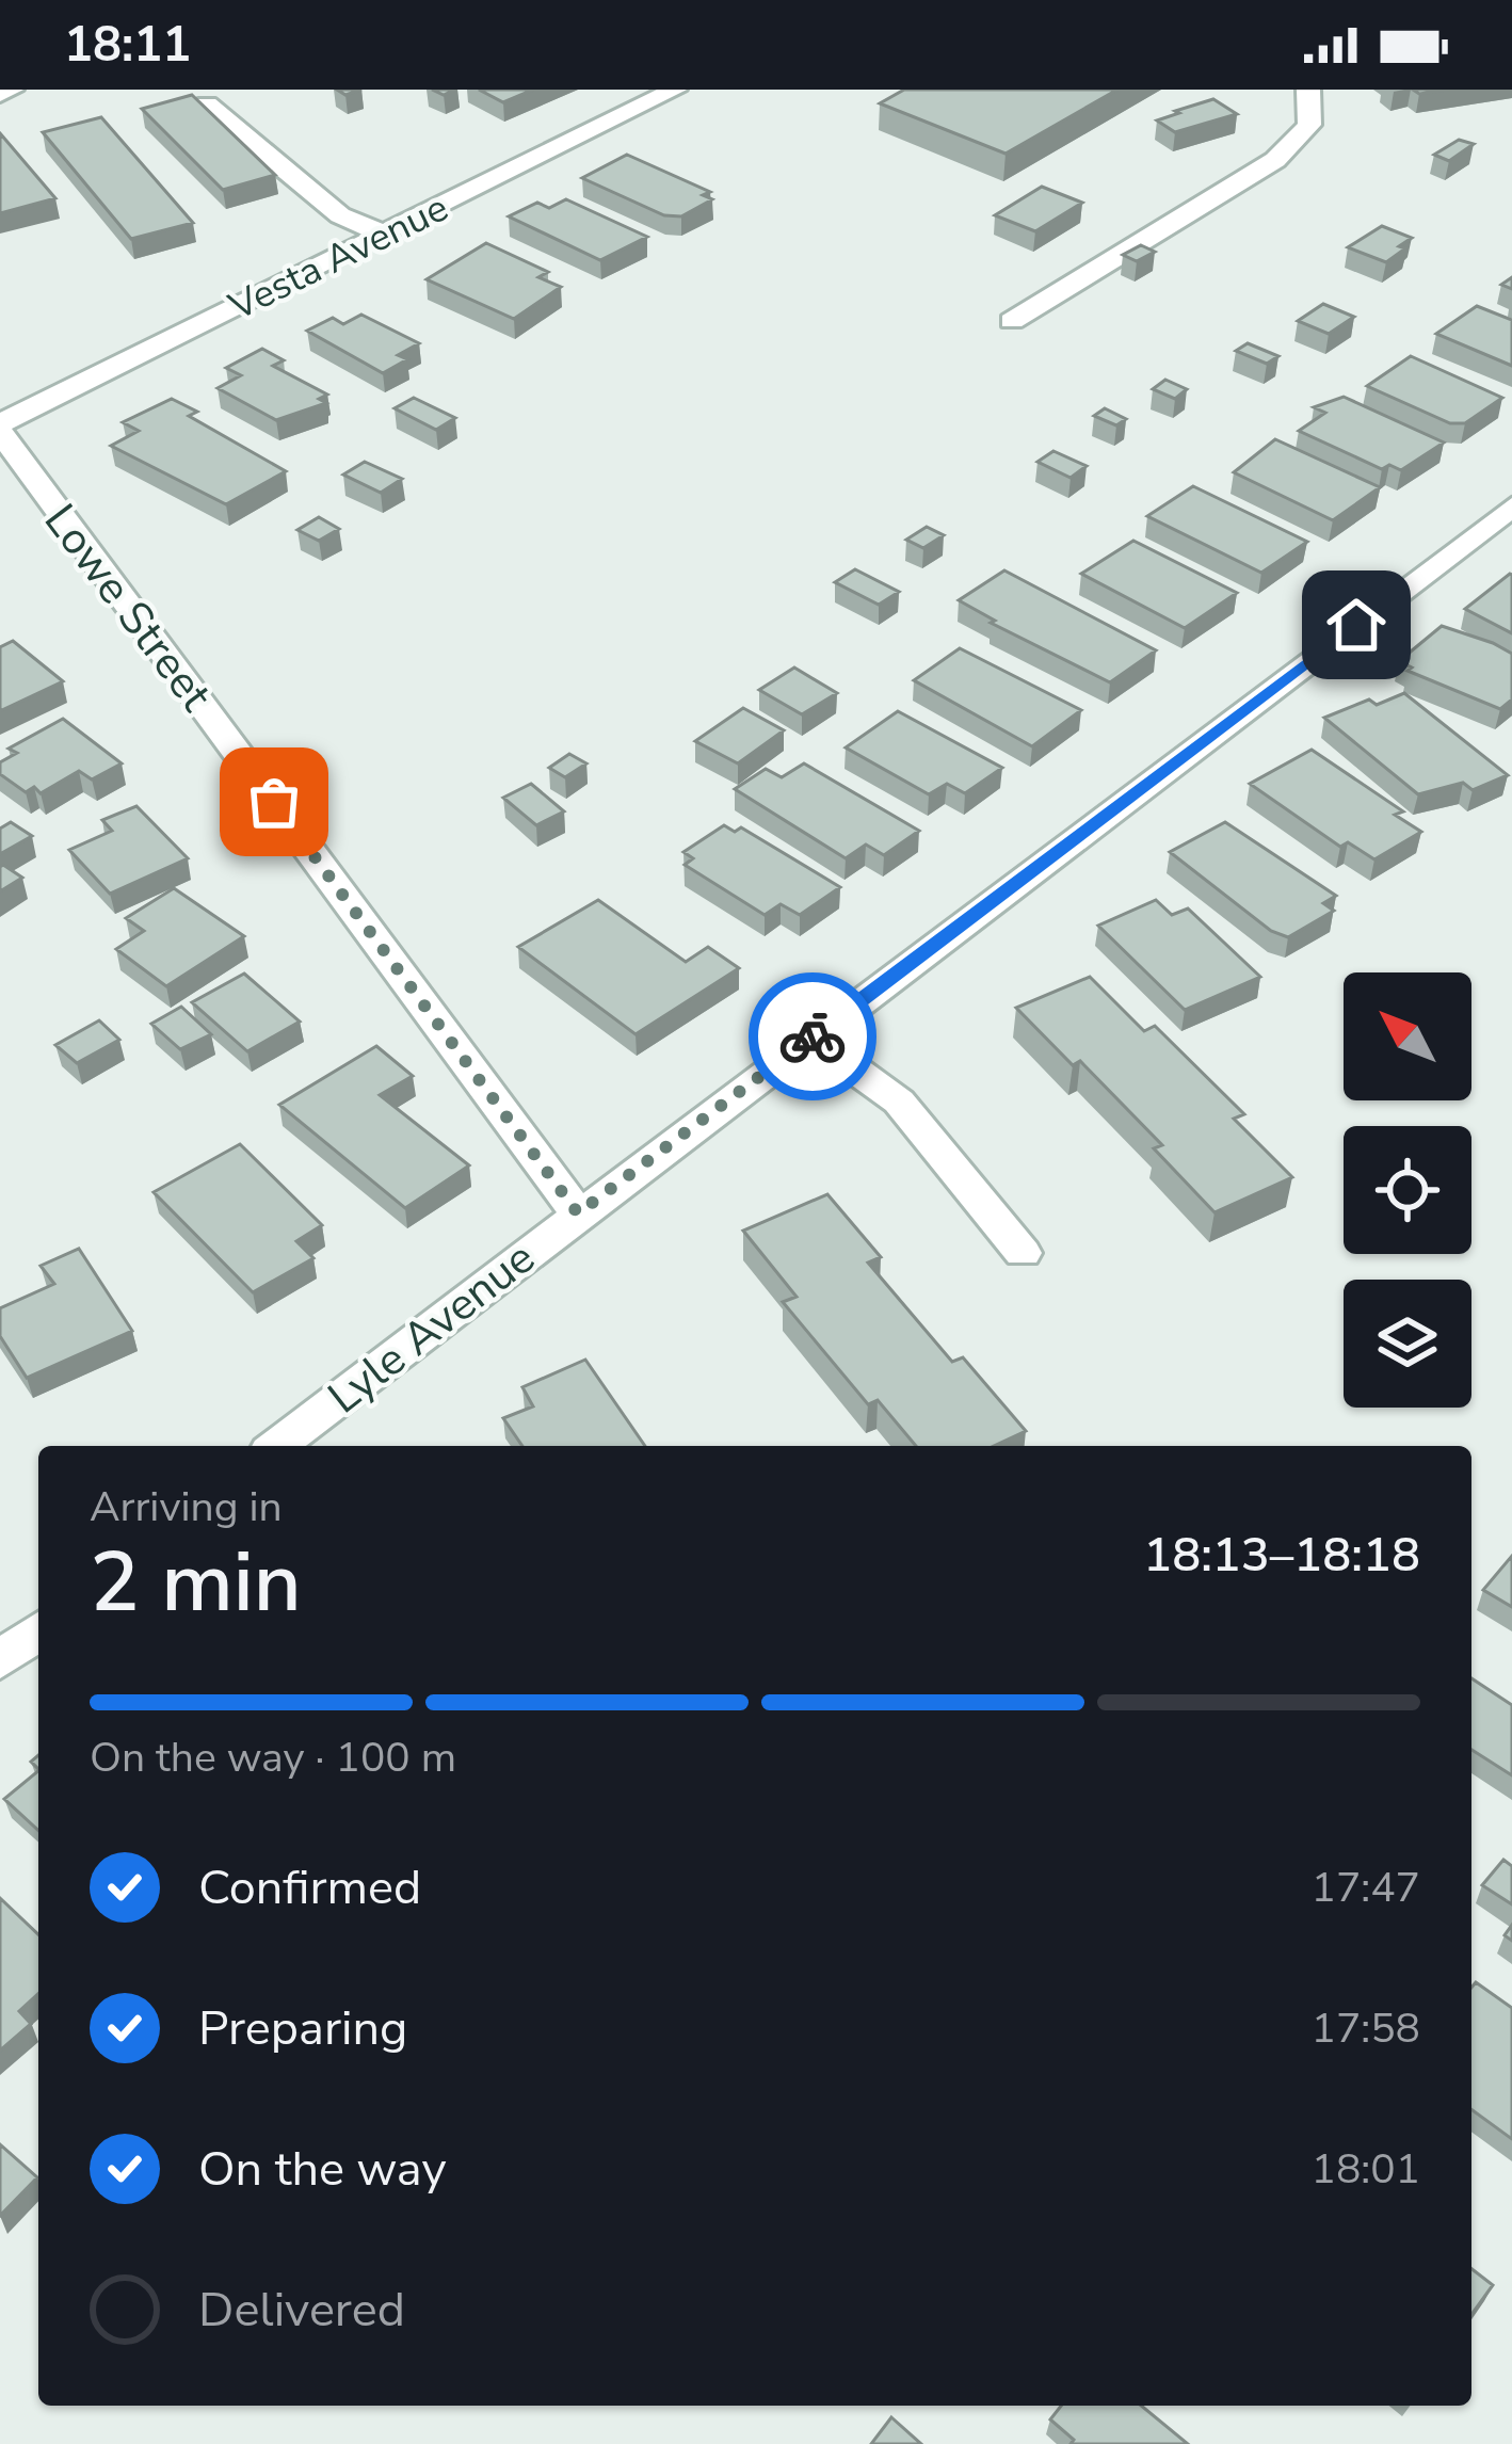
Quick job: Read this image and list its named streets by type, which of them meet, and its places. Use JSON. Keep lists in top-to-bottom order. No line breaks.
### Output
{"streets":{"street":["Vesta Avenue","Lowe Street","Lyle Avenue"]},"crossings":[["Vesta Avenue","Lowe Street"],["Lowe Street","Lyle Avenue"]],"north":"top left","page":{"status":"18:11","heading":["2 min","Arriving in","18:13–18:18"],"bar":"On the way · 100 m","list":[["Confirmed","17:47"],["Preparing","17:58"],["On the way","18:01"],"Delivered"]}}
